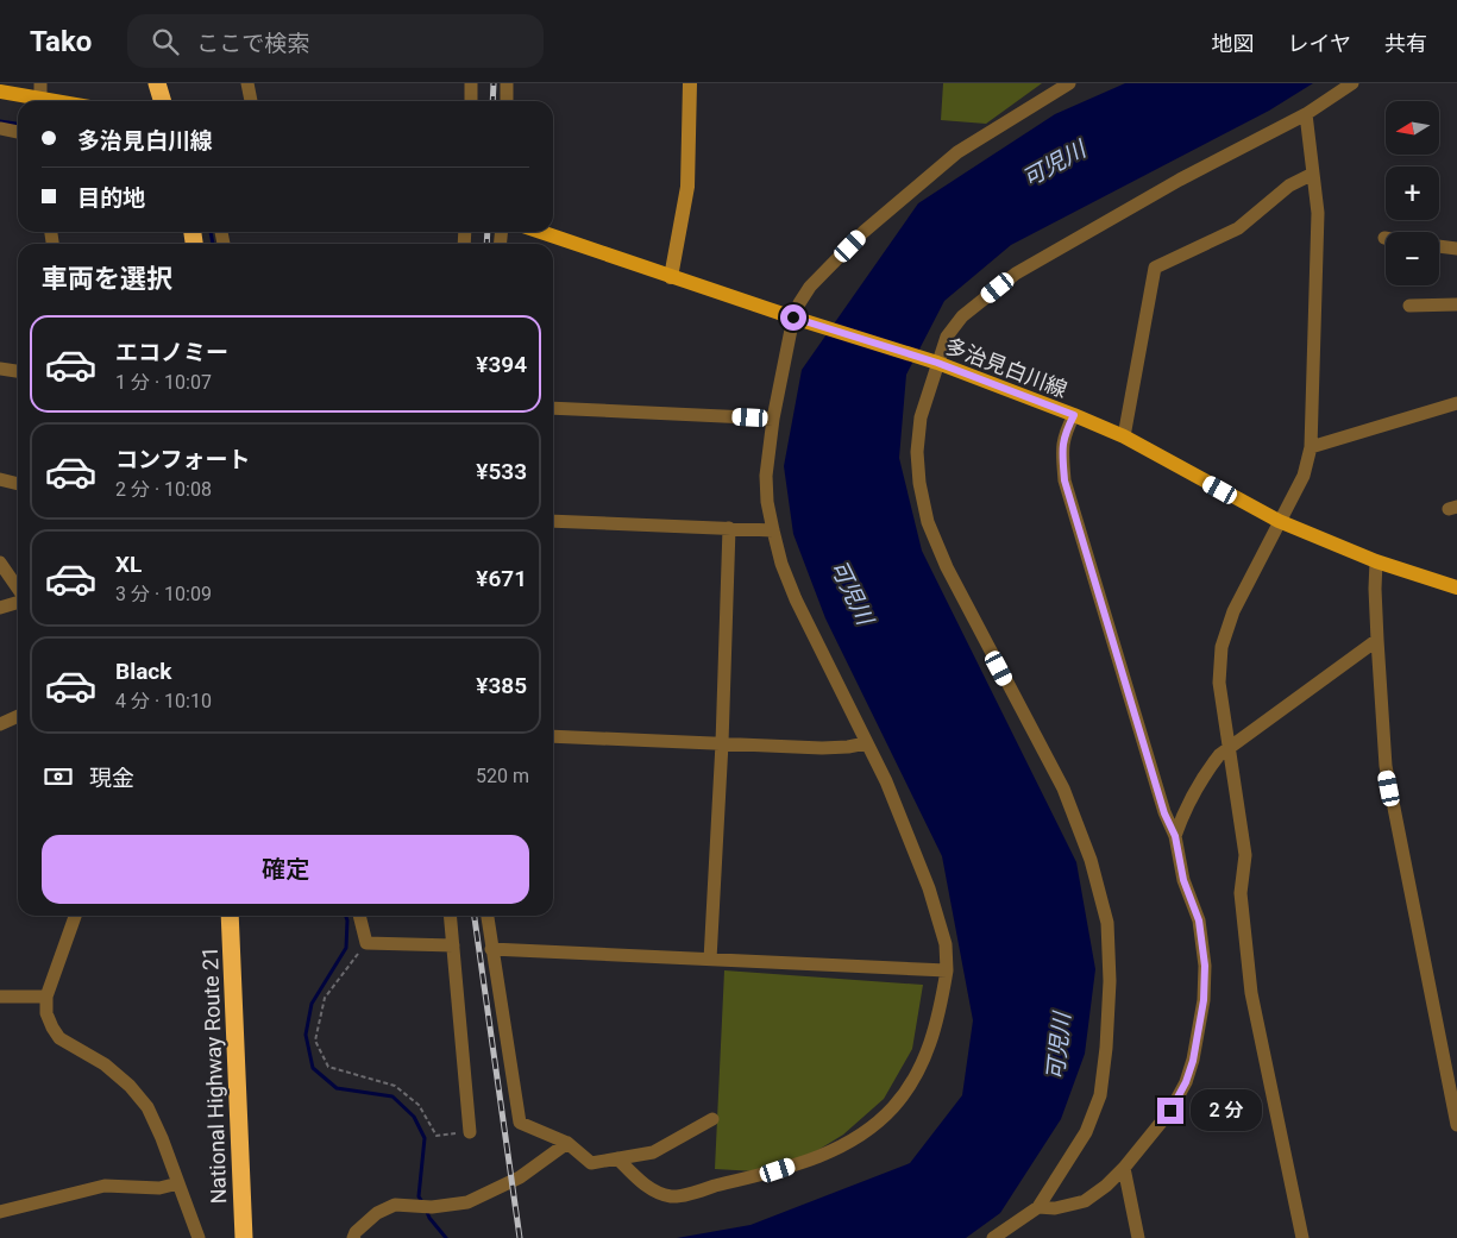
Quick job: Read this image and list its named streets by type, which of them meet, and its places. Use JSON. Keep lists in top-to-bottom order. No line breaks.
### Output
{"streets":{"highway":["National Highway Route 21"],"main road":["多治見白川線"]},"water":["可児川"],"north":"left","page":{"header":"Tako","search":"ここで検索","nav":["地図","レイヤ","共有"],"map_buttons":["+","−"],"banner":["多治見白川線","目的地"],"heading":"車両を選択","list":[{"name":"エコノミー","note":"1 分 · 10:07","value":"¥394"},{"name":"コンフォート","note":"2 分 · 10:08","value":"¥533"},{"name":"XL","note":"3 分 · 10:09","value":"¥671"},{"name":"Black","note":"4 分 · 10:10","value":"¥385"}],"pay":["現金","520 m"],"buttons":"確定","bubble":"2 分"}}
